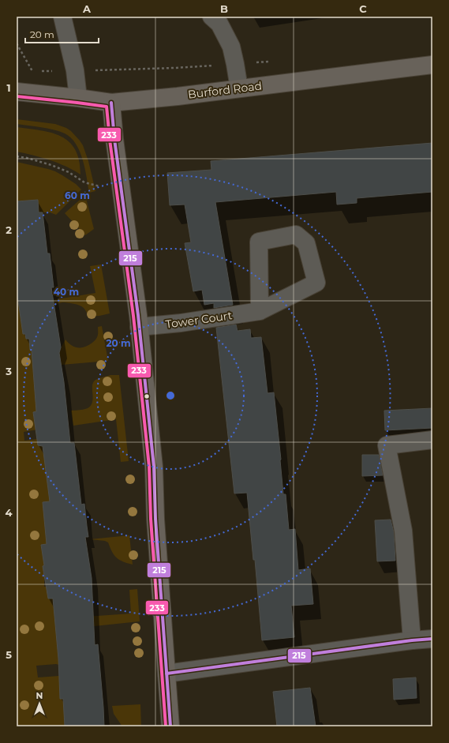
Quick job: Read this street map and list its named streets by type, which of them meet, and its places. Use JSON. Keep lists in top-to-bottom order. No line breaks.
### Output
{"streets":{"main road":["Burford Road"],"street":["Tower Court"]},"lines":["transit line 233","transit line 215"],"scale_bar":"20 m","north":"top","grid":{"columns":["A","B","C"],"rows":["1","2","3","4","5"]},"rings":["60 m","40 m","20 m"]}
